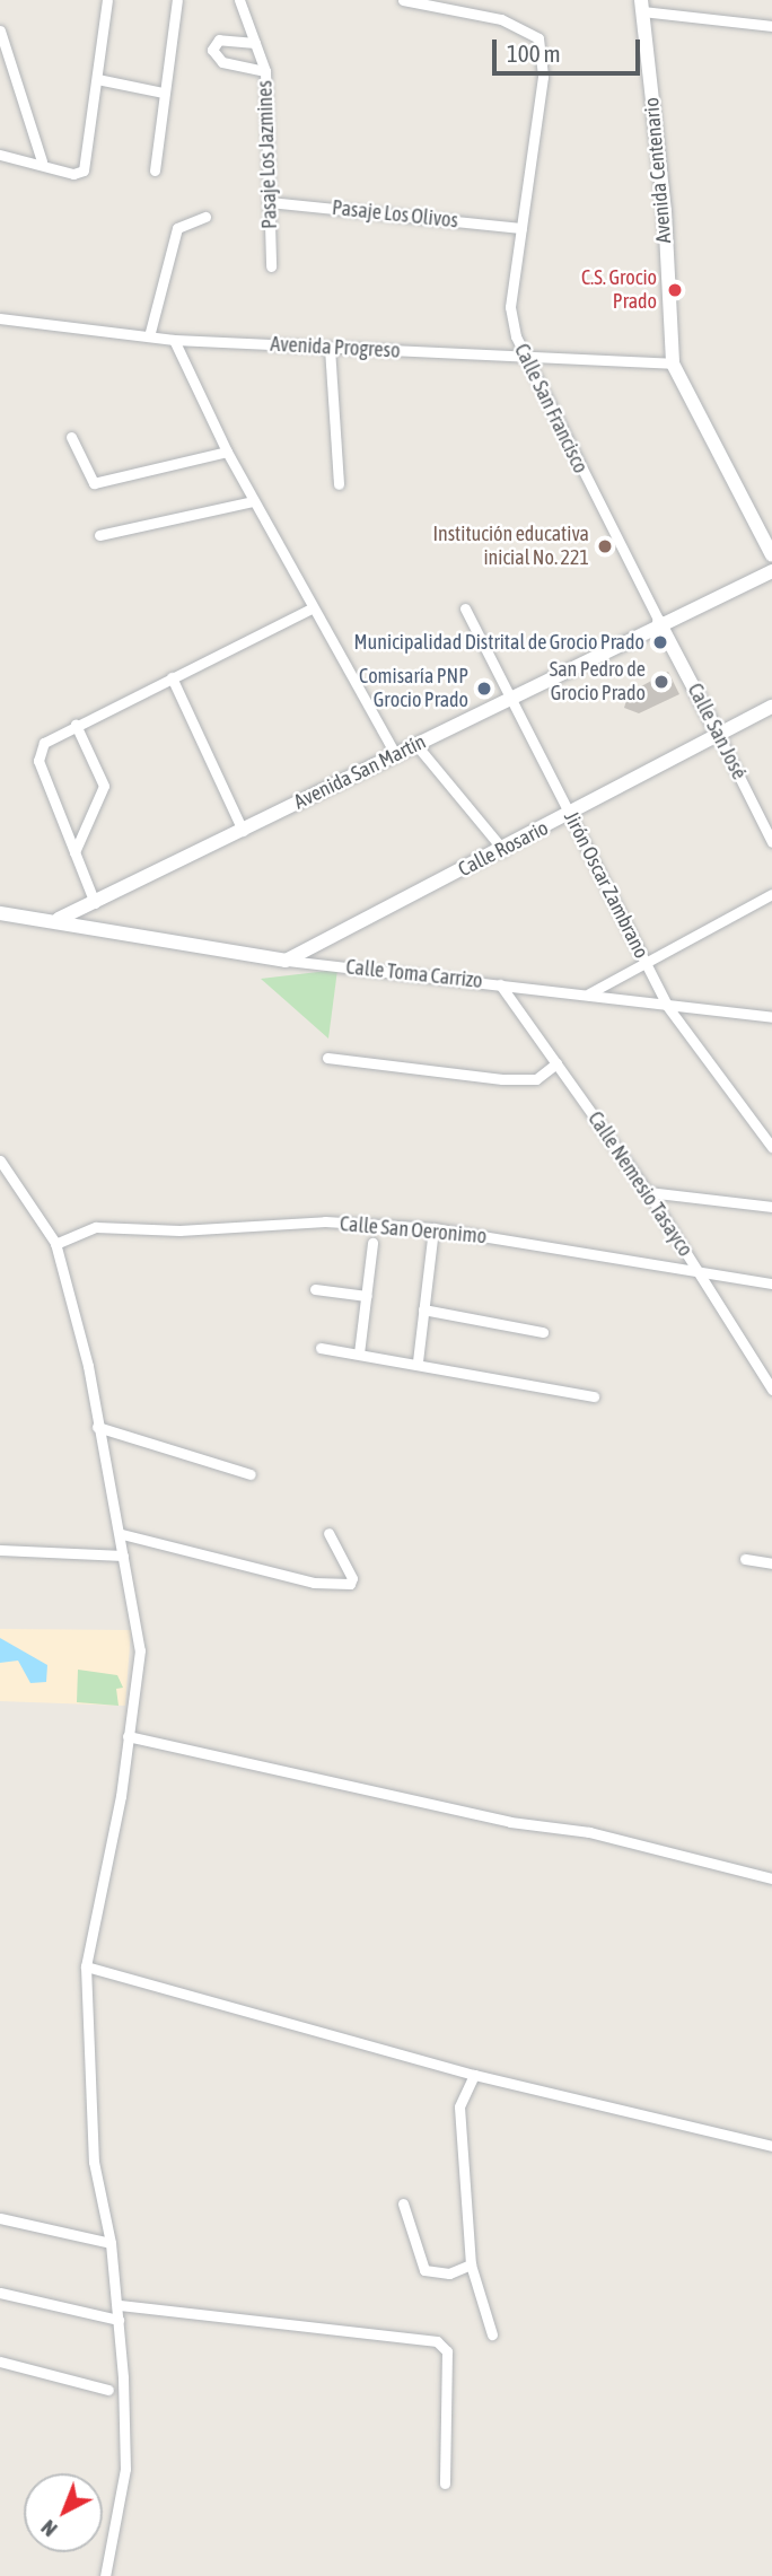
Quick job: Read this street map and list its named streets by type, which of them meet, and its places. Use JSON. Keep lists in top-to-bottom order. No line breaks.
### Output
{"streets":{"main road":["Avenida Centenario","Calle San José","Avenida San Martín","Calle Rosario","Calle Toma Carrizo"],"street":["Pasaje Los Jazmines","Pasaje Los Olivos","Avenida Progreso","Calle San Francisco","Jirón Oscar Zambrano","Calle Nemesio Tasayco","Calle San Oeronimo"]},"crossings":[["Pasaje Los Jazmines","Pasaje Los Olivos"],["Avenida Centenario","Avenida Progreso"],["Pasaje Los Olivos","Calle San Francisco"],["Avenida Progreso","Calle San Francisco"],["Calle San Francisco","Calle San José"],["Calle San Francisco","Avenida San Martín"],["Calle San José","Avenida San Martín"],["Calle San José","Calle Rosario"],["Avenida San Martín","Jirón Oscar Zambrano"],["Avenida San Martín","Calle Toma Carrizo"],["Calle Rosario","Jirón Oscar Zambrano"],["Calle Rosario","Calle Toma Carrizo"],["Jirón Oscar Zambrano","Calle Toma Carrizo"],["Calle Toma Carrizo","Calle Nemesio Tasayco"],["Calle Nemesio Tasayco","Calle San Oeronimo"]],"places":["C.S. Grocio Prado","Institución educativa inicial No. 221","Municipalidad Distrital de Grocio Prado","San Pedro de Grocio Prado","Comisaría PNP Grocio Prado"],"scale_bar":"100 m","north":"bottom left"}
